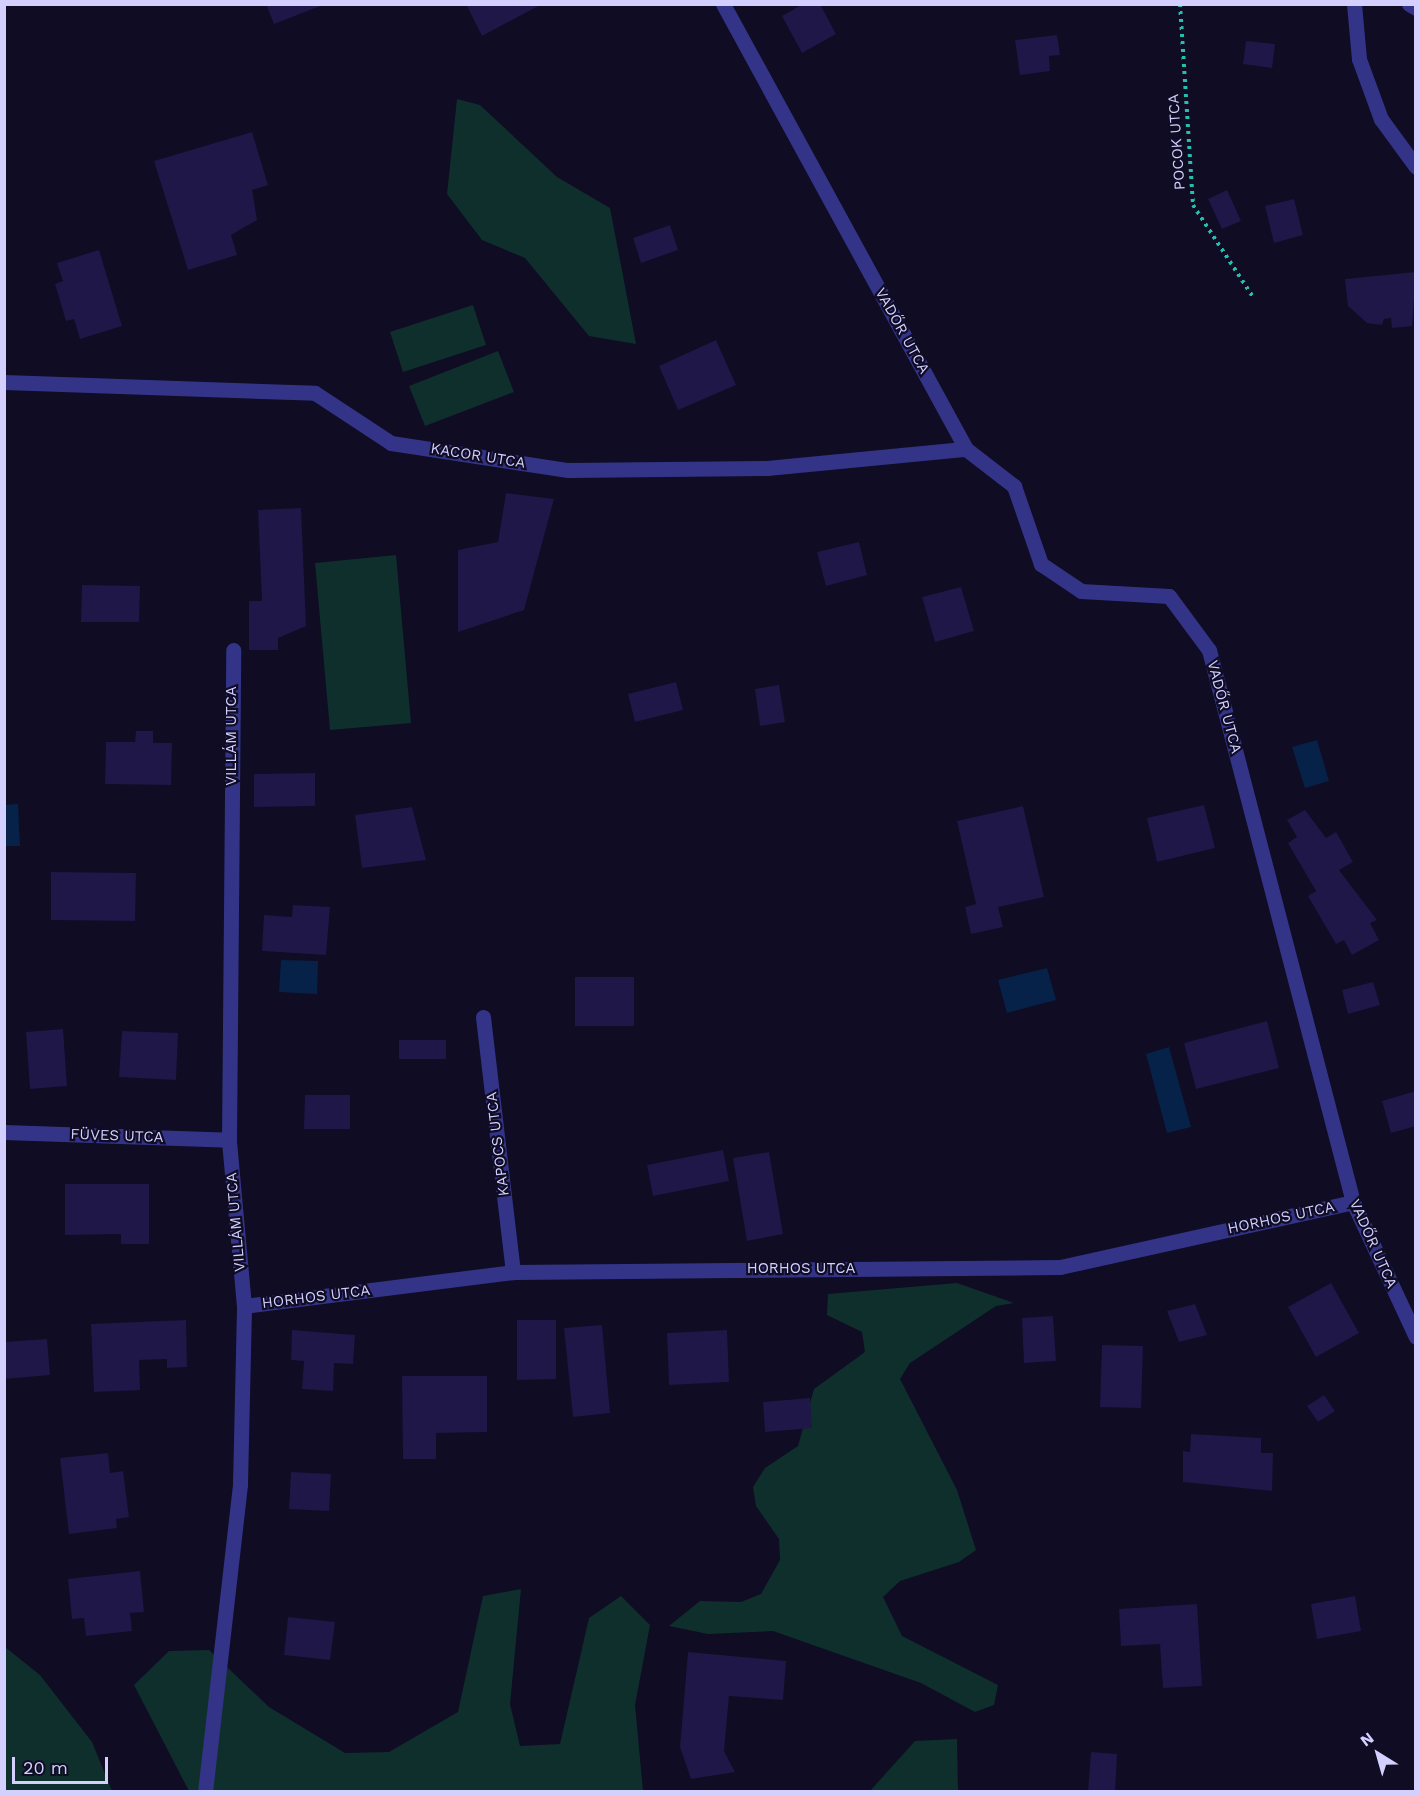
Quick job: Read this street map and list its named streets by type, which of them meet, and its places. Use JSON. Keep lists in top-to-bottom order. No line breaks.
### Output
{"streets":{"street":["VADŐR UTCA","KACOR UTCA","VILLÁM UTCA","FÜVES UTCA","KAPOCS UTCA","HORHOS UTCA"],"path":["POCOK UTCA"]},"crossings":[["VADŐR UTCA","KACOR UTCA"],["VADŐR UTCA","HORHOS UTCA"],["VILLÁM UTCA","FÜVES UTCA"],["VILLÁM UTCA","HORHOS UTCA"],["KAPOCS UTCA","HORHOS UTCA"]],"scale_bar":"20 m","north":"top left"}
